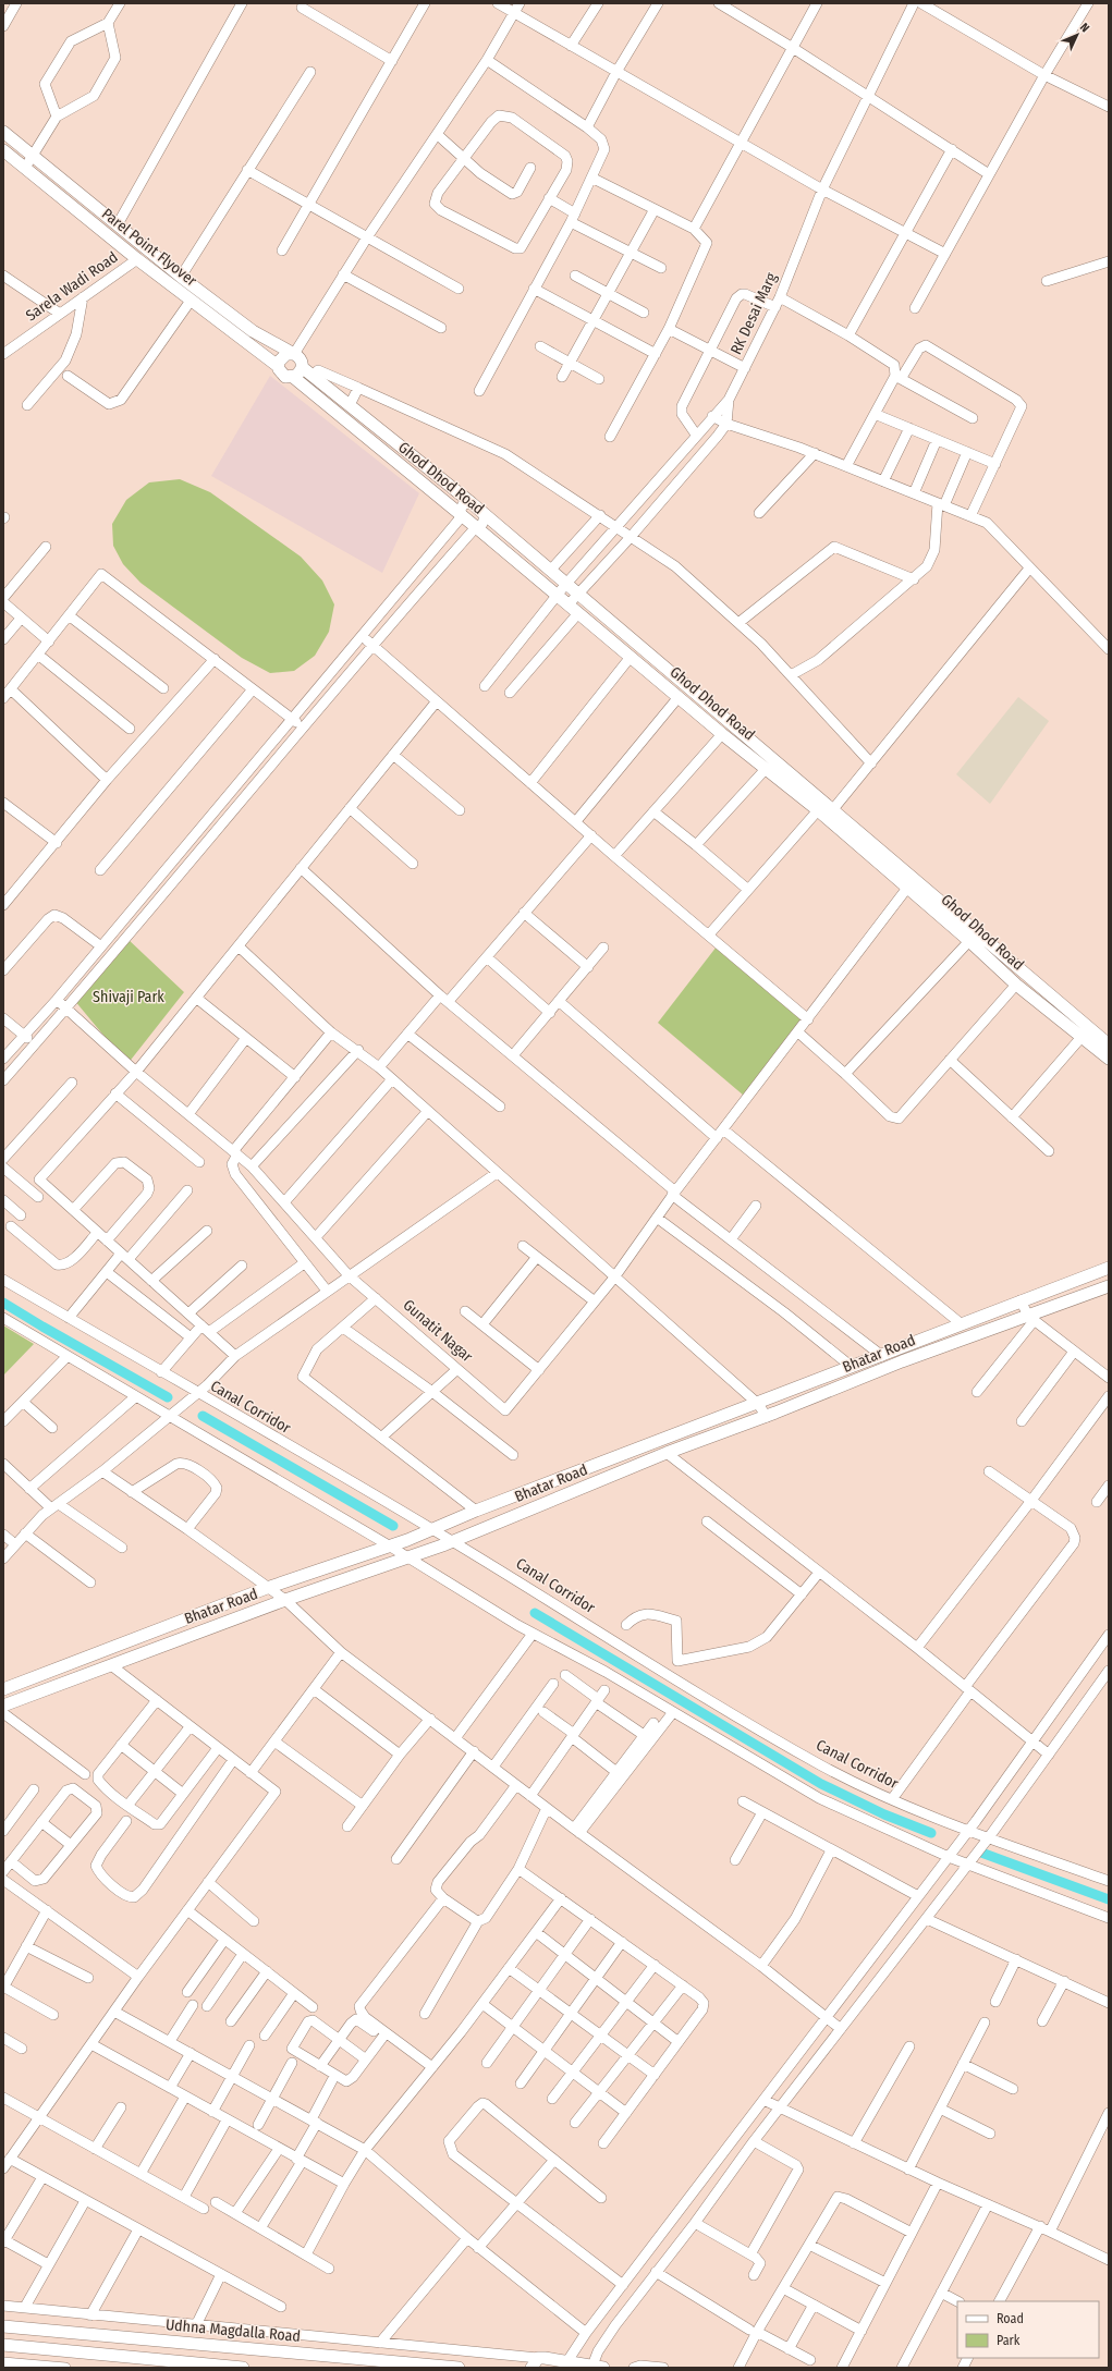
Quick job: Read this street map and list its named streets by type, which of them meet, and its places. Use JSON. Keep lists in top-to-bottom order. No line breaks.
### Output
{"streets":{"main road":["Parel Point Flyover","Ghod Dhod Road","Bhatar Road","Udhna Magdalla Road"],"street":["Sarela Wadi Road","RK Desai Marg","Gunatit Nagar","Canal Corridor"]},"crossings":[["Parel Point Flyover","Sarela Wadi Road"],["Parel Point Flyover","Ghod Dhod Road"],["RK Desai Marg","Ghod Dhod Road"],["Bhatar Road","Canal Corridor"]],"parks":["Shivaji Park"],"legend":["Road","Park"],"north":"top right"}
